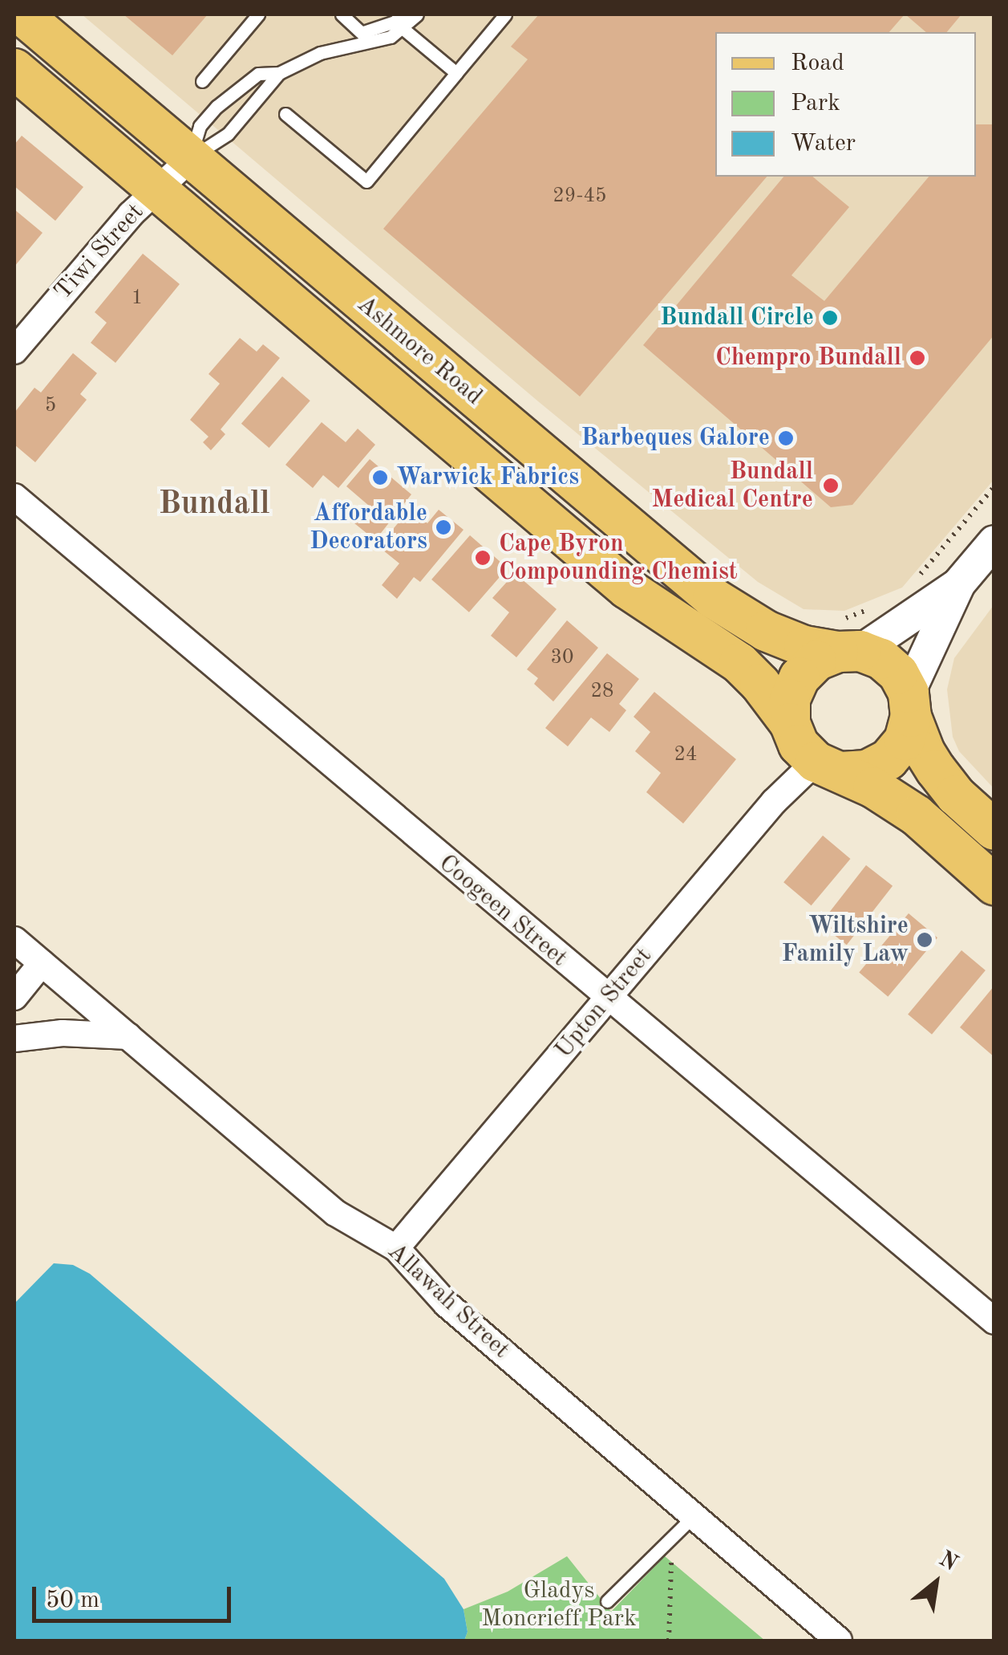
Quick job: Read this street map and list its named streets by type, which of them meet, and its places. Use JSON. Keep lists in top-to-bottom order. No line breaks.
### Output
{"streets":{"main road":["Ashmore Road"],"street":["Tiwi Street","Coogeen Street","Upton Street","Allawah Street"]},"crossings":[["Tiwi Street","Ashmore Road"],["Ashmore Road","Upton Street"],["Coogeen Street","Upton Street"],["Upton Street","Allawah Street"]],"districts":["Bundall"],"parks":["Gladys Moncrieff Park"],"places":["Bundall Circle","Chempro Bundall","Barbeques Galore","Warwick Fabrics","Bundall Medical Centre","Affordable Decorators","Cape Byron Compounding Chemist","Wiltshire Family Law"],"house_numbers":["29-45","1","5","30","28","24"],"legend":["Road","Park","Water"],"scale_bar":"50 m","north":"top right"}
